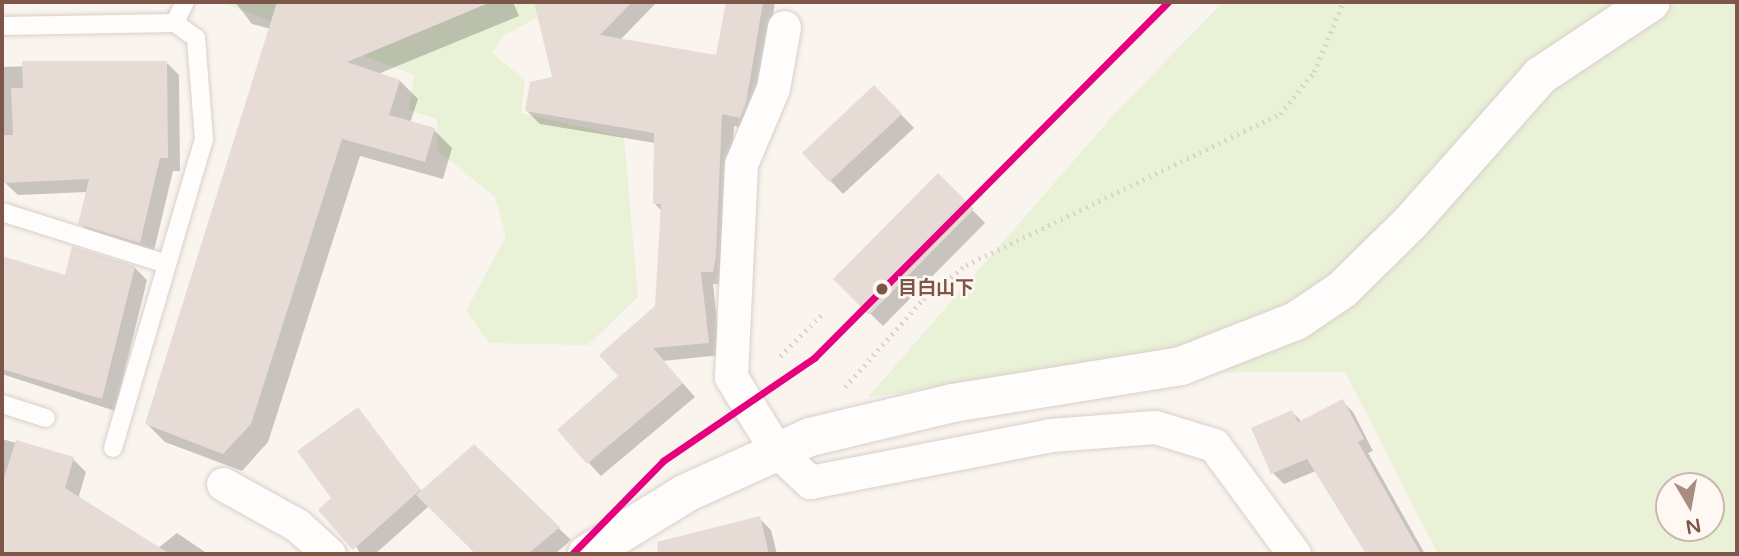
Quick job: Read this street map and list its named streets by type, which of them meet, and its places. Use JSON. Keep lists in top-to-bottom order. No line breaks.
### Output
{"places":["目白山下"],"north":"bottom"}
